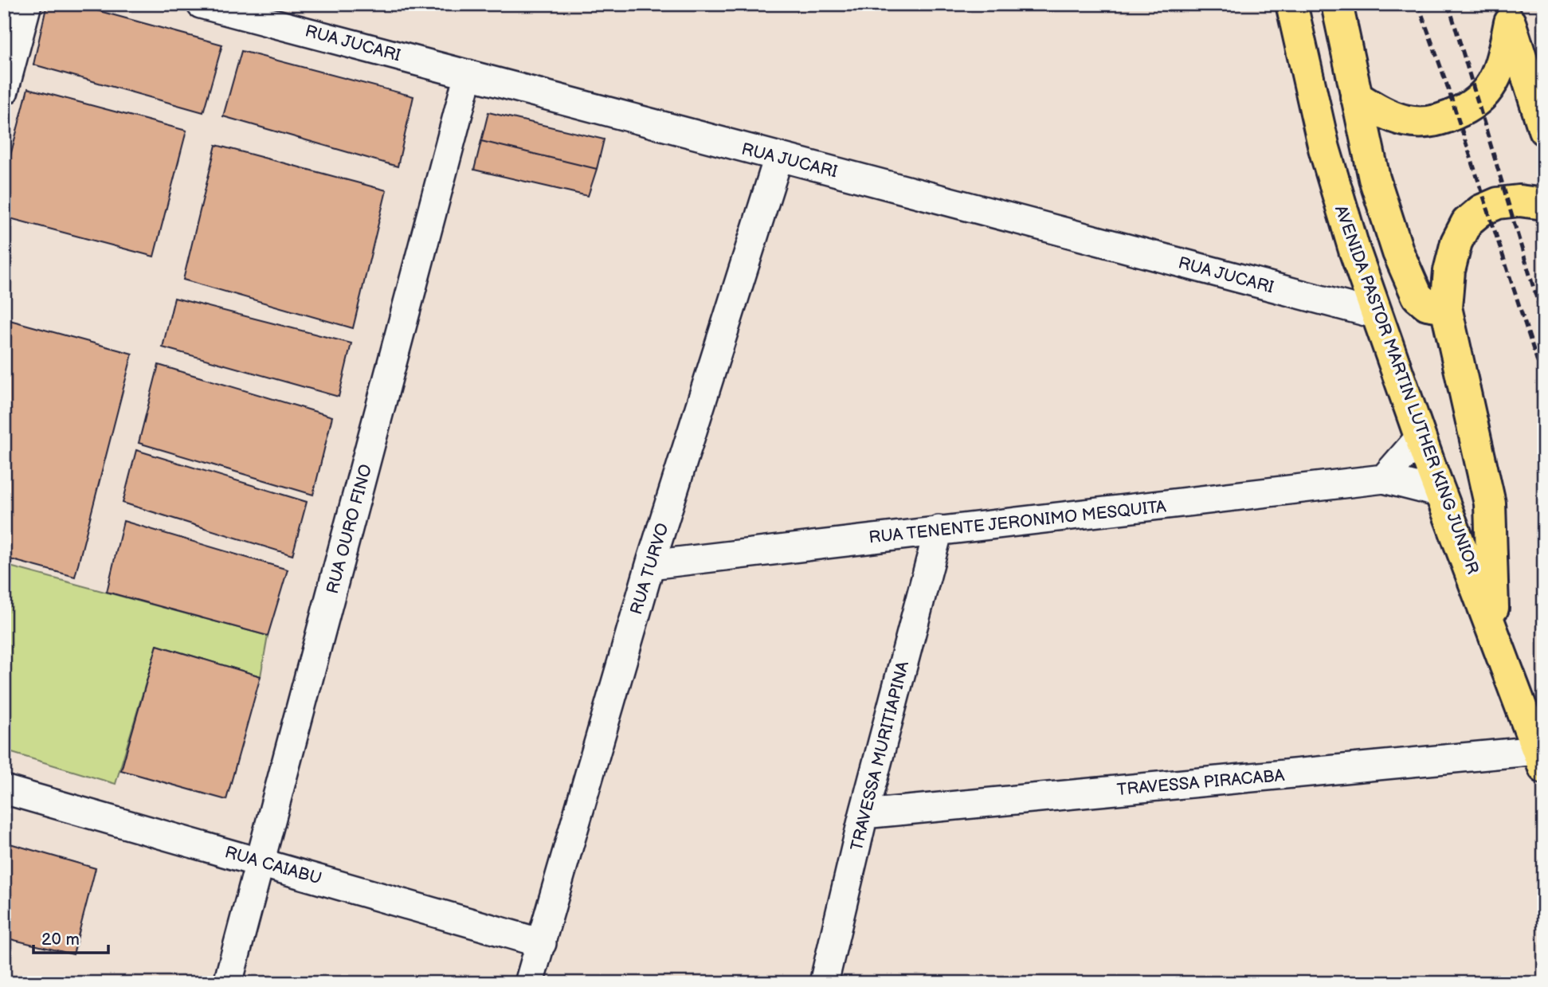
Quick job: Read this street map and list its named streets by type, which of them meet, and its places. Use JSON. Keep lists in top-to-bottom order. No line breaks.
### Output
{"streets":{"main road":["AVENIDA PASTOR MARTIN LUTHER KING JUNIOR"],"street":["RUA JUCARI","RUA TENENTE JERONIMO MESQUITA","RUA OURO FINO","RUA TURVO","TRAVESSA MURITIAPINA","TRAVESSA PIRACABA","RUA CAIABU"]},"crossings":[["RUA JUCARI","AVENIDA PASTOR MARTIN LUTHER KING JUNIOR"],["RUA JUCARI","RUA OURO FINO"],["RUA JUCARI","RUA TURVO"],["AVENIDA PASTOR MARTIN LUTHER KING JUNIOR","RUA TENENTE JERONIMO MESQUITA"],["AVENIDA PASTOR MARTIN LUTHER KING JUNIOR","TRAVESSA PIRACABA"],["RUA TENENTE JERONIMO MESQUITA","RUA TURVO"],["RUA TENENTE JERONIMO MESQUITA","TRAVESSA MURITIAPINA"],["RUA OURO FINO","RUA CAIABU"],["RUA TURVO","RUA CAIABU"],["TRAVESSA MURITIAPINA","TRAVESSA PIRACABA"]],"scale_bar":"20 m"}
